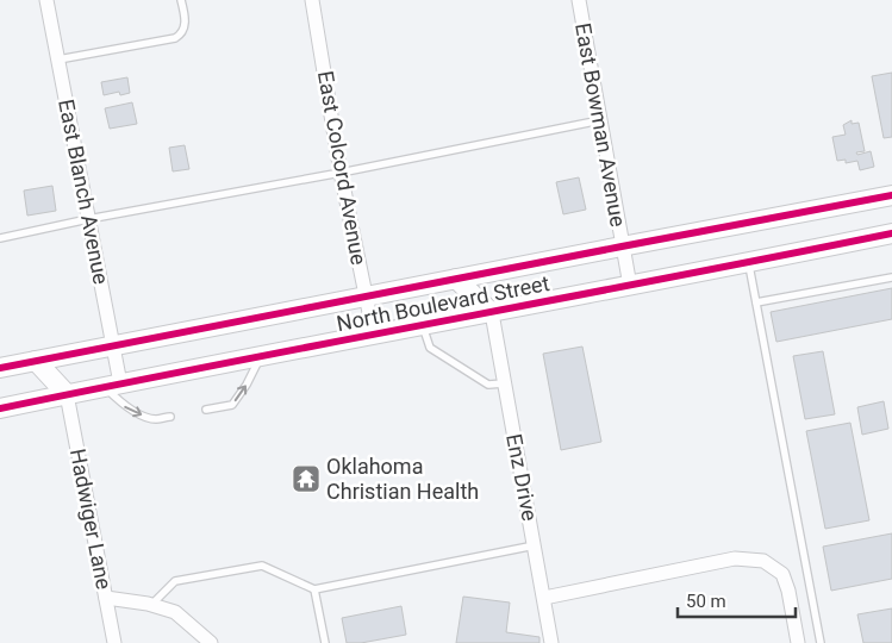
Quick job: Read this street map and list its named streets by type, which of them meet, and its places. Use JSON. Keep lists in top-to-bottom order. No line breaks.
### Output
{"streets":{"main road":["North Boulevard Street"],"street":["East Bowman Avenue","East Colcord Avenue","East Blanch Avenue","Enz Drive","Hadwiger Lane"]},"crossings":[["East Bowman Avenue","North Boulevard Street"],["East Colcord Avenue","North Boulevard Street"],["East Blanch Avenue","North Boulevard Street"],["North Boulevard Street","Enz Drive"],["North Boulevard Street","Hadwiger Lane"]],"places":{"temple":["Oklahoma Christian Health"]},"scale_bar":"50 m"}
